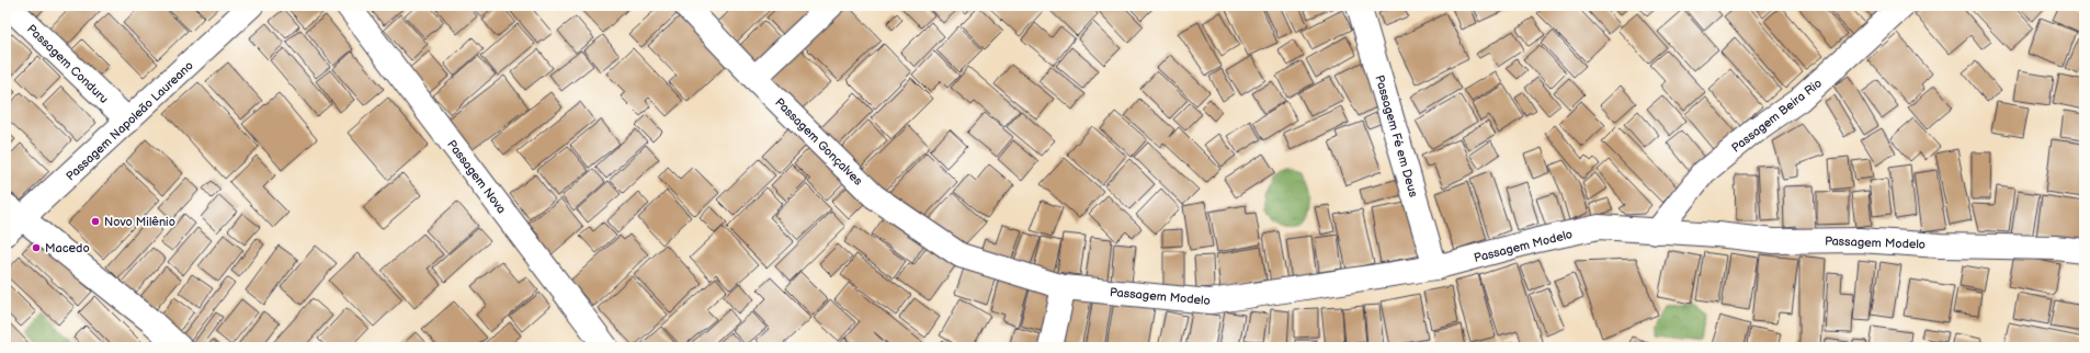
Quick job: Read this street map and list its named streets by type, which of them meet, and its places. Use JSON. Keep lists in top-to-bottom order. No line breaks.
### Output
{"streets":{"street":["Passagem Conduru","Passagem Beira Rio","Passagem Napoleão Laureano","Passagem Fé em Deus","Passagem Gonçalves","Passagem Nova","Passagem Modelo"]},"crossings":[["Passagem Conduru","Passagem Napoleão Laureano"],["Passagem Beira Rio","Passagem Modelo"],["Passagem Fé em Deus","Passagem Modelo"],["Passagem Gonçalves","Passagem Modelo"]],"places":["Novo Milênio","Macedo"]}
